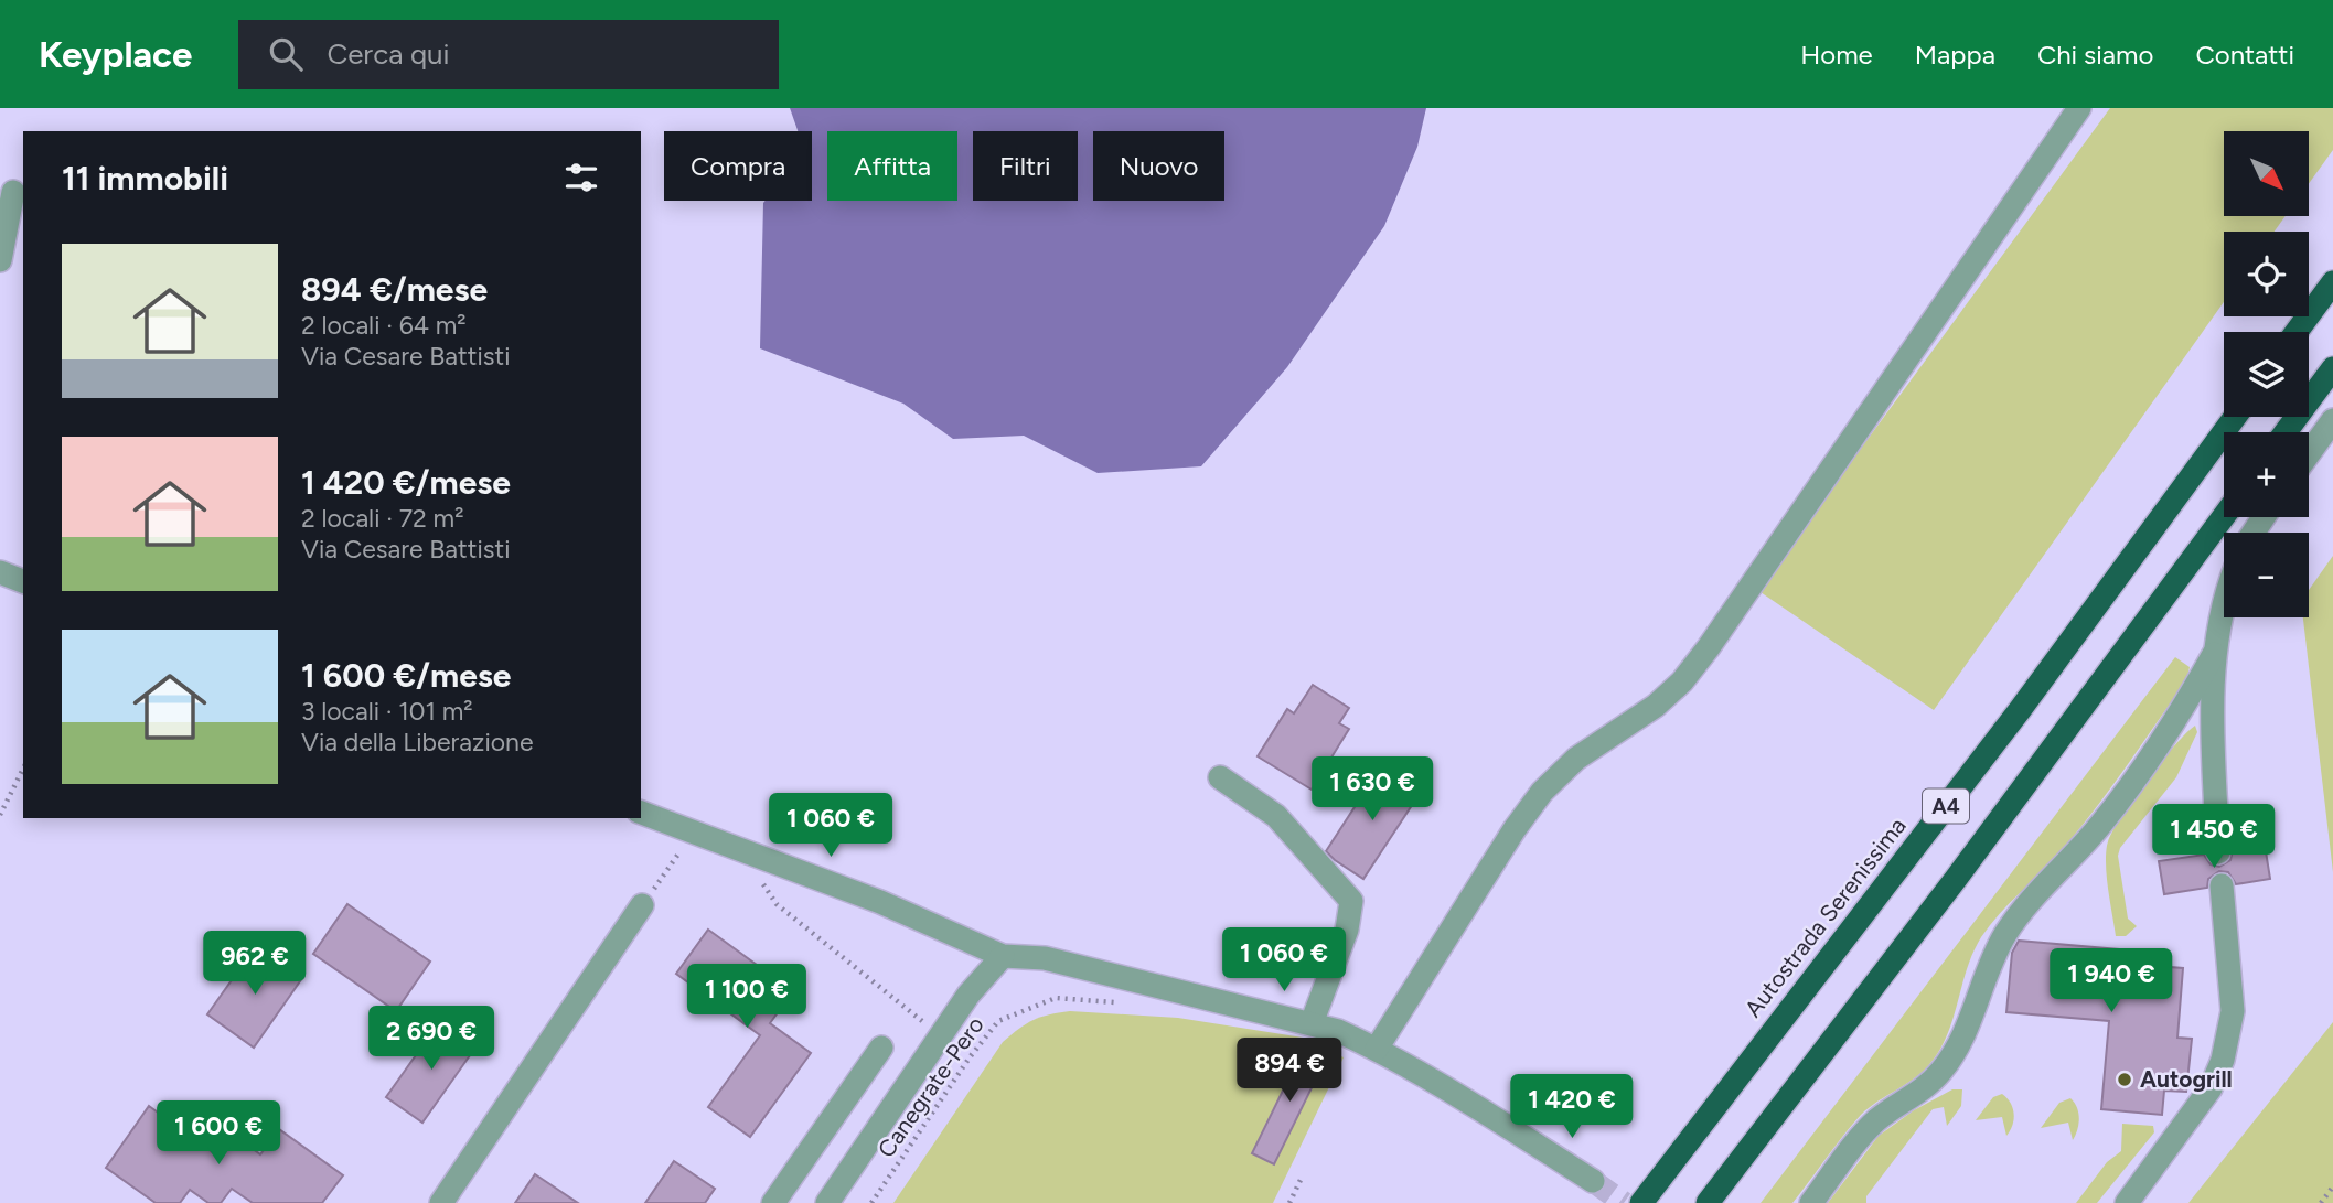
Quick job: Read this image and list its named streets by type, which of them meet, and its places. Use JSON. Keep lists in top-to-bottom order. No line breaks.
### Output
{"streets":{"highway":["A4","Autostrada Serenissima"],"path":["Canegrate-Pero"]},"places":["Autogrill"],"north":"bottom right","page":{"header":"Keyplace","search":"Cerca qui","nav":["Home","Mappa","Chi siamo","Contatti"],"map_buttons":["+","−"],"chip":["Compra","Affitta","Filtri","Nuovo"],"heading":"11 immobili","list":[{"name":"894 €/mese","note":"2 locali · 64 m² · Via Cesare Battisti"},{"name":"1 420 €/mese","note":"2 locali · 72 m² · Via Cesare Battisti"},{"name":"1 600 €/mese","note":"3 locali · 101 m² · Via della Liberazione"}],"price":["1 630 €","1 060 €","1 450 €","1 060 €","962 €","1 940 €","1 100 €","2 690 €","894 €","1 420 €","1 600 €"]}}
